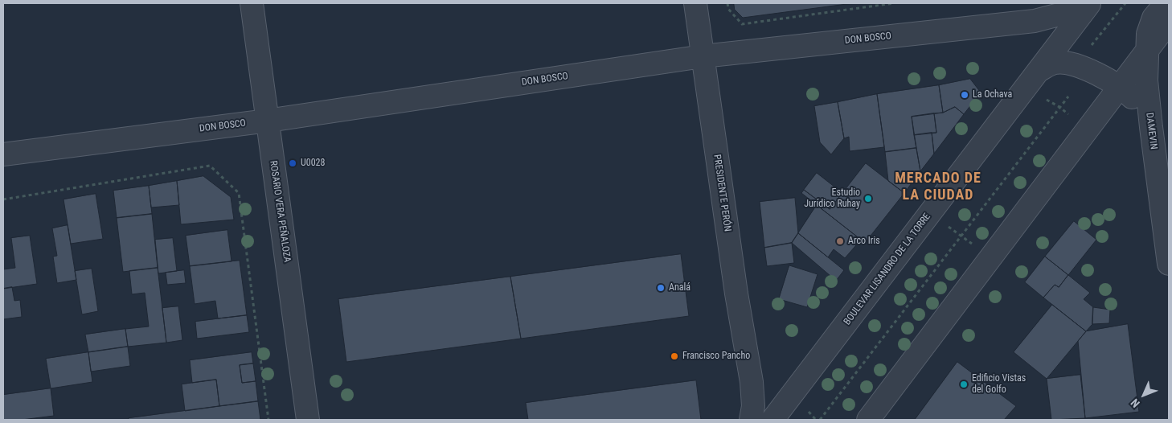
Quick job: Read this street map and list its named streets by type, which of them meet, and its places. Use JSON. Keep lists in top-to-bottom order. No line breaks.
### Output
{"streets":{"street":["DON BOSCO","DAMEVIN","PRESIDENTE PERÓN","ROSARIO VERA PEÑALOZA","BOULEVAR LISANDRO DE LA TORRE"]},"crossings":[["DON BOSCO","PRESIDENTE PERÓN"],["DON BOSCO","ROSARIO VERA PEÑALOZA"],["PRESIDENTE PERÓN","BOULEVAR LISANDRO DE LA TORRE"]],"districts":["MERCADO DE LA CIUDAD"],"places":["La Ochava","U0028","Estudio Jurídico Ruhay","Arco Iris","Analá","Francisco Pancho","Edificio Vistas del Golfo"],"north":"bottom left"}
